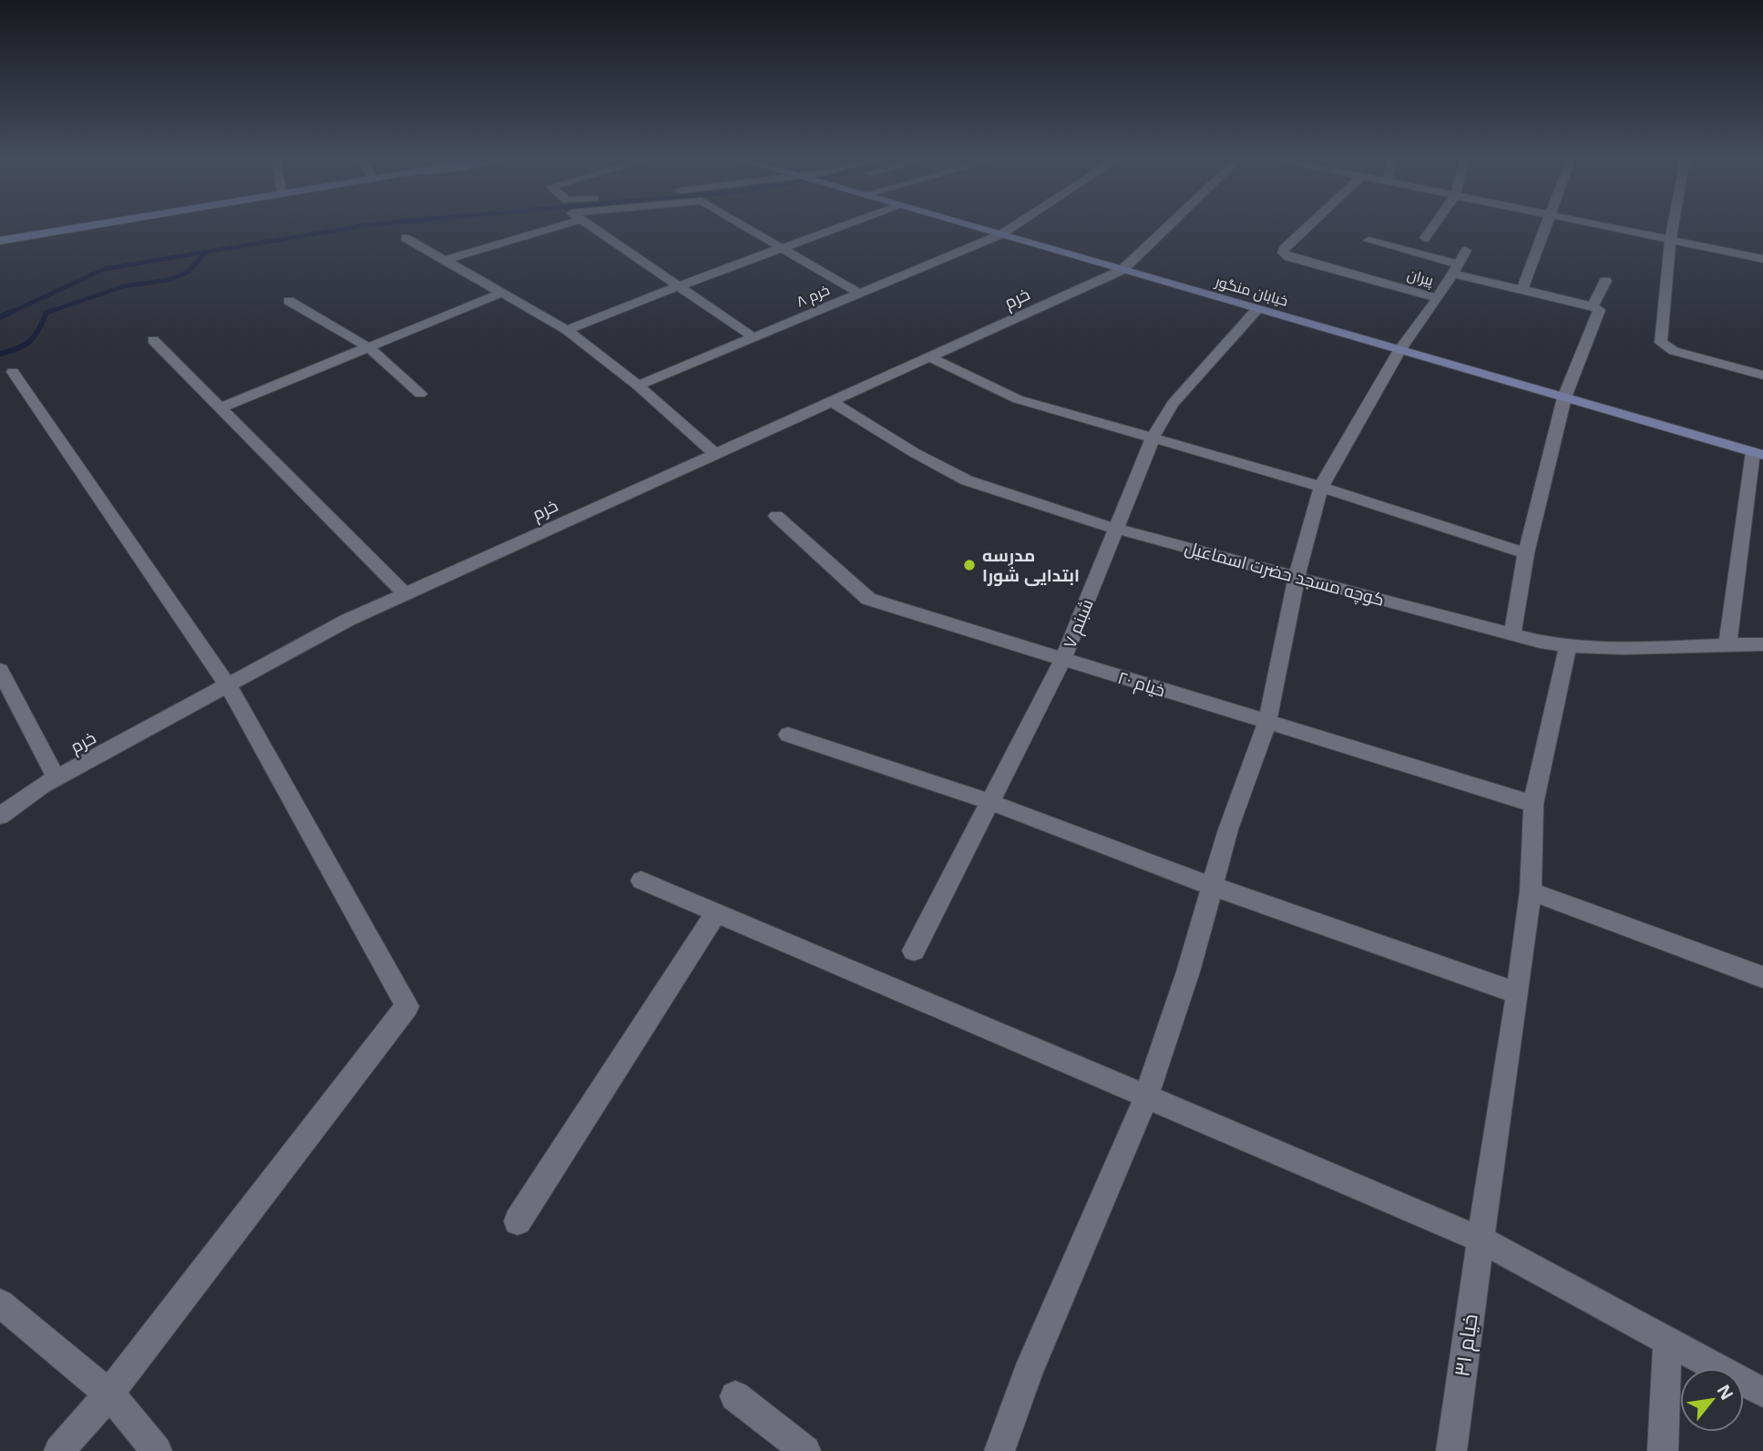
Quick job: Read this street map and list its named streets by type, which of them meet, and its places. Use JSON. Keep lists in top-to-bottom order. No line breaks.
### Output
{"streets":{"street":["پیران","خیابان منگور","خرم ۸","خرم","کوچه مسجد حضرت اسماعیل","شبنم ۷","خیام ۲۰","خیام ۳۱"]},"crossings":[["خیابان منگور","خرم ۸"],["خیابان منگور","خرم"],["خیابان منگور","شبنم ۷"],["خرم","کوچه مسجد حضرت اسماعیل"],["کوچه مسجد حضرت اسماعیل","شبنم ۷"],["کوچه مسجد حضرت اسماعیل","خیام ۳۱"],["شبنم ۷","خیام ۲۰"],["خیام ۲۰","خیام ۳۱"]],"places":["مدرسه ابتدایی شورا"],"north":"top right"}
